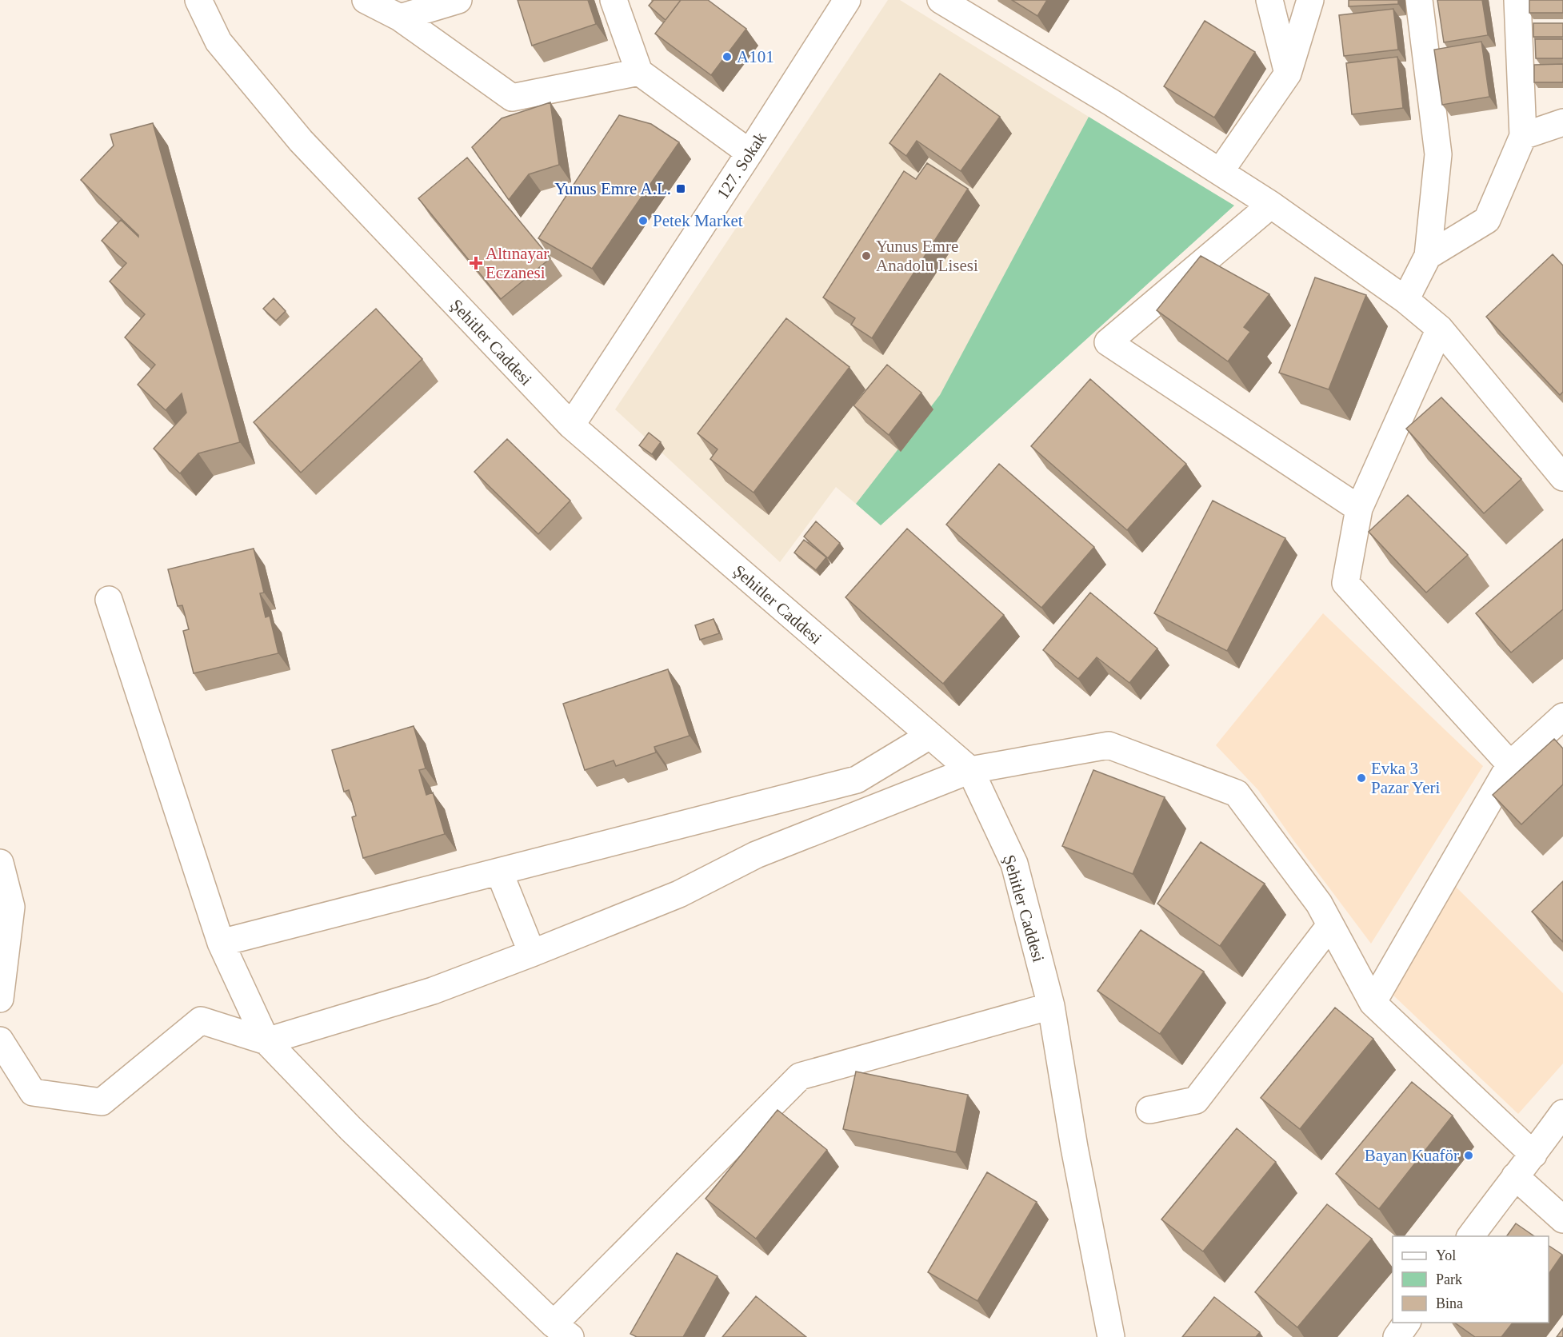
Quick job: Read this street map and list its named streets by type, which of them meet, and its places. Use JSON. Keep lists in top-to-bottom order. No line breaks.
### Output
{"streets":{"street":["127. Sokak","Şehitler Caddesi"]},"crossings":[["127. Sokak","Şehitler Caddesi"]],"places":{"other":["A101","Petek Market","Yunus Emre Anadolu Lisesi","Evka 3 Pazar Yeri","Bayan Kuaför"],"transit":["Yunus Emre A.L."],"health":["Altınayar Eczanesi"]},"legend":["Yol","Park","Bina"]}
